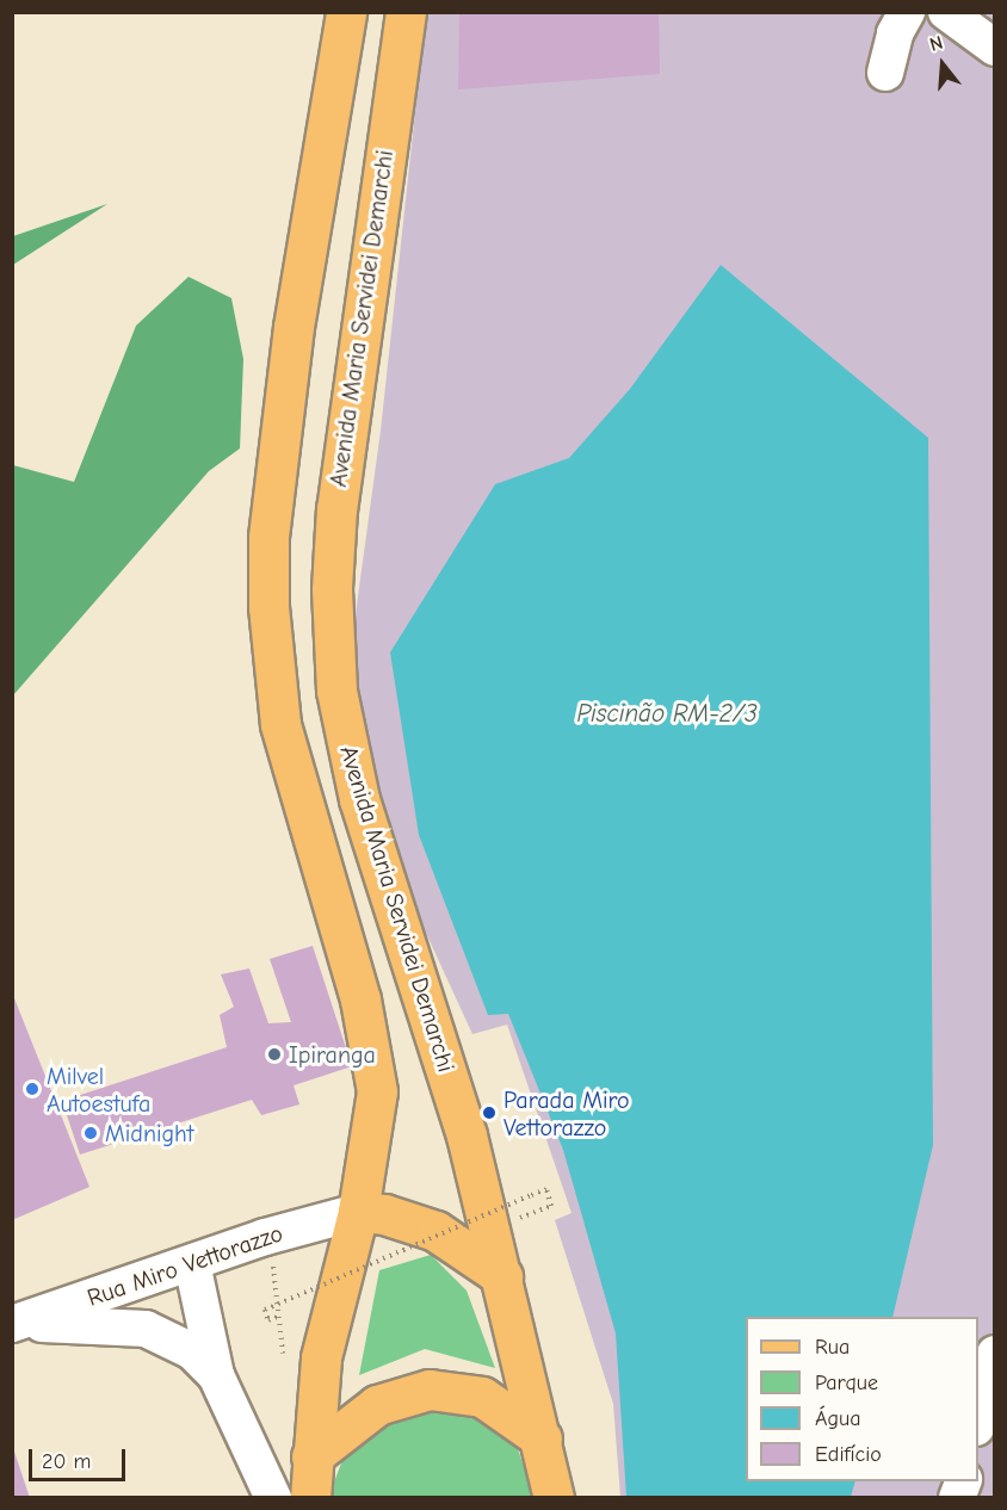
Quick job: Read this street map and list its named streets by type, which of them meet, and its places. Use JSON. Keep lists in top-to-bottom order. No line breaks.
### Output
{"streets":{"main road":["Avenida Maria Servidei Demarchi"],"street":["Rua Miro Vettorazzo"]},"water":["Piscinão RM-2/3"],"places":["Ipiranga","Milvel Autoestufa","Parada Miro Vettorazzo","Midnight"],"legend":["Rua","Parque","Água","Edifício"],"scale_bar":"20 m","north":"top"}
